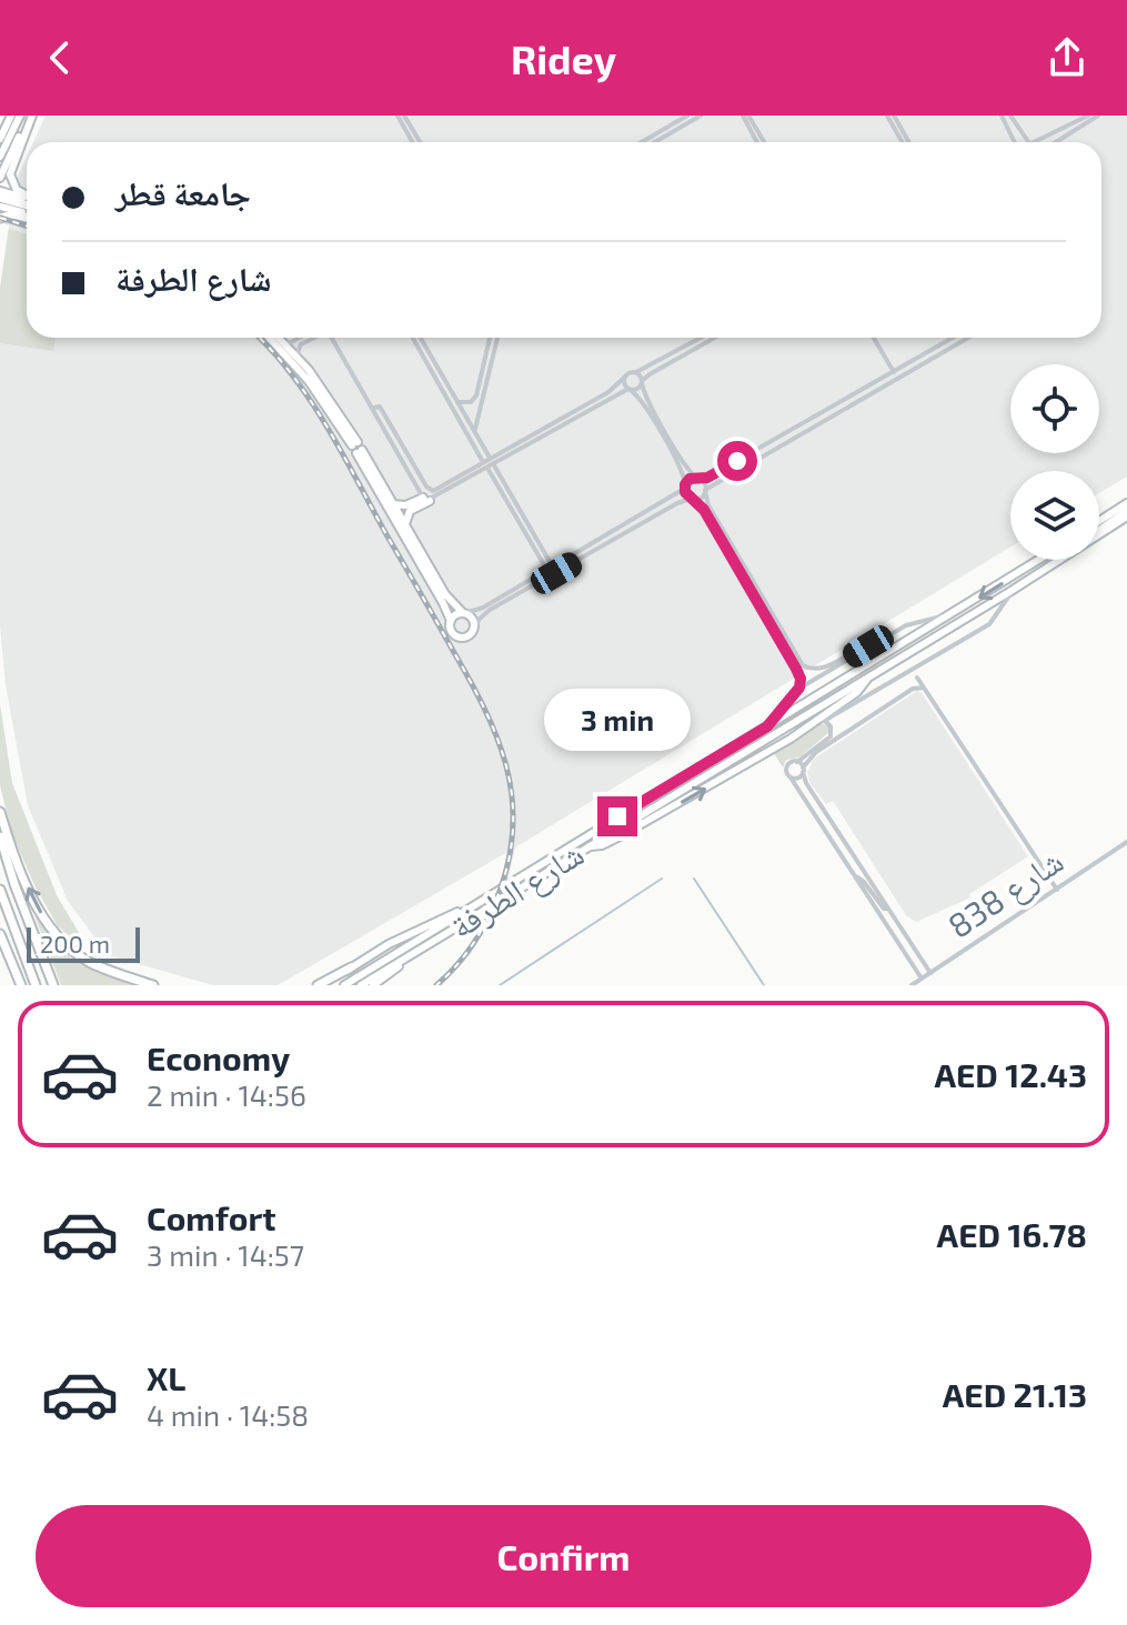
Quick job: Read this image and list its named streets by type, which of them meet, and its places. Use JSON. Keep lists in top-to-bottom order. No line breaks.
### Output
{"streets":{"main road":["شارع الطرفة"],"street":["شارع 838"]},"scale_bar":"200 m","page":{"header":"Ridey","banner":["جامعة قطر","شارع الطرفة"],"bubble":"3 min","scale":"200 m","list":[{"name":"Economy","note":"2 min · 14:56","value":"AED 12.43"},{"name":"Comfort","note":"3 min · 14:57","value":"AED 16.78"},{"name":"XL","note":"4 min · 14:58","value":"AED 21.13"}],"buttons":"Confirm"}}
